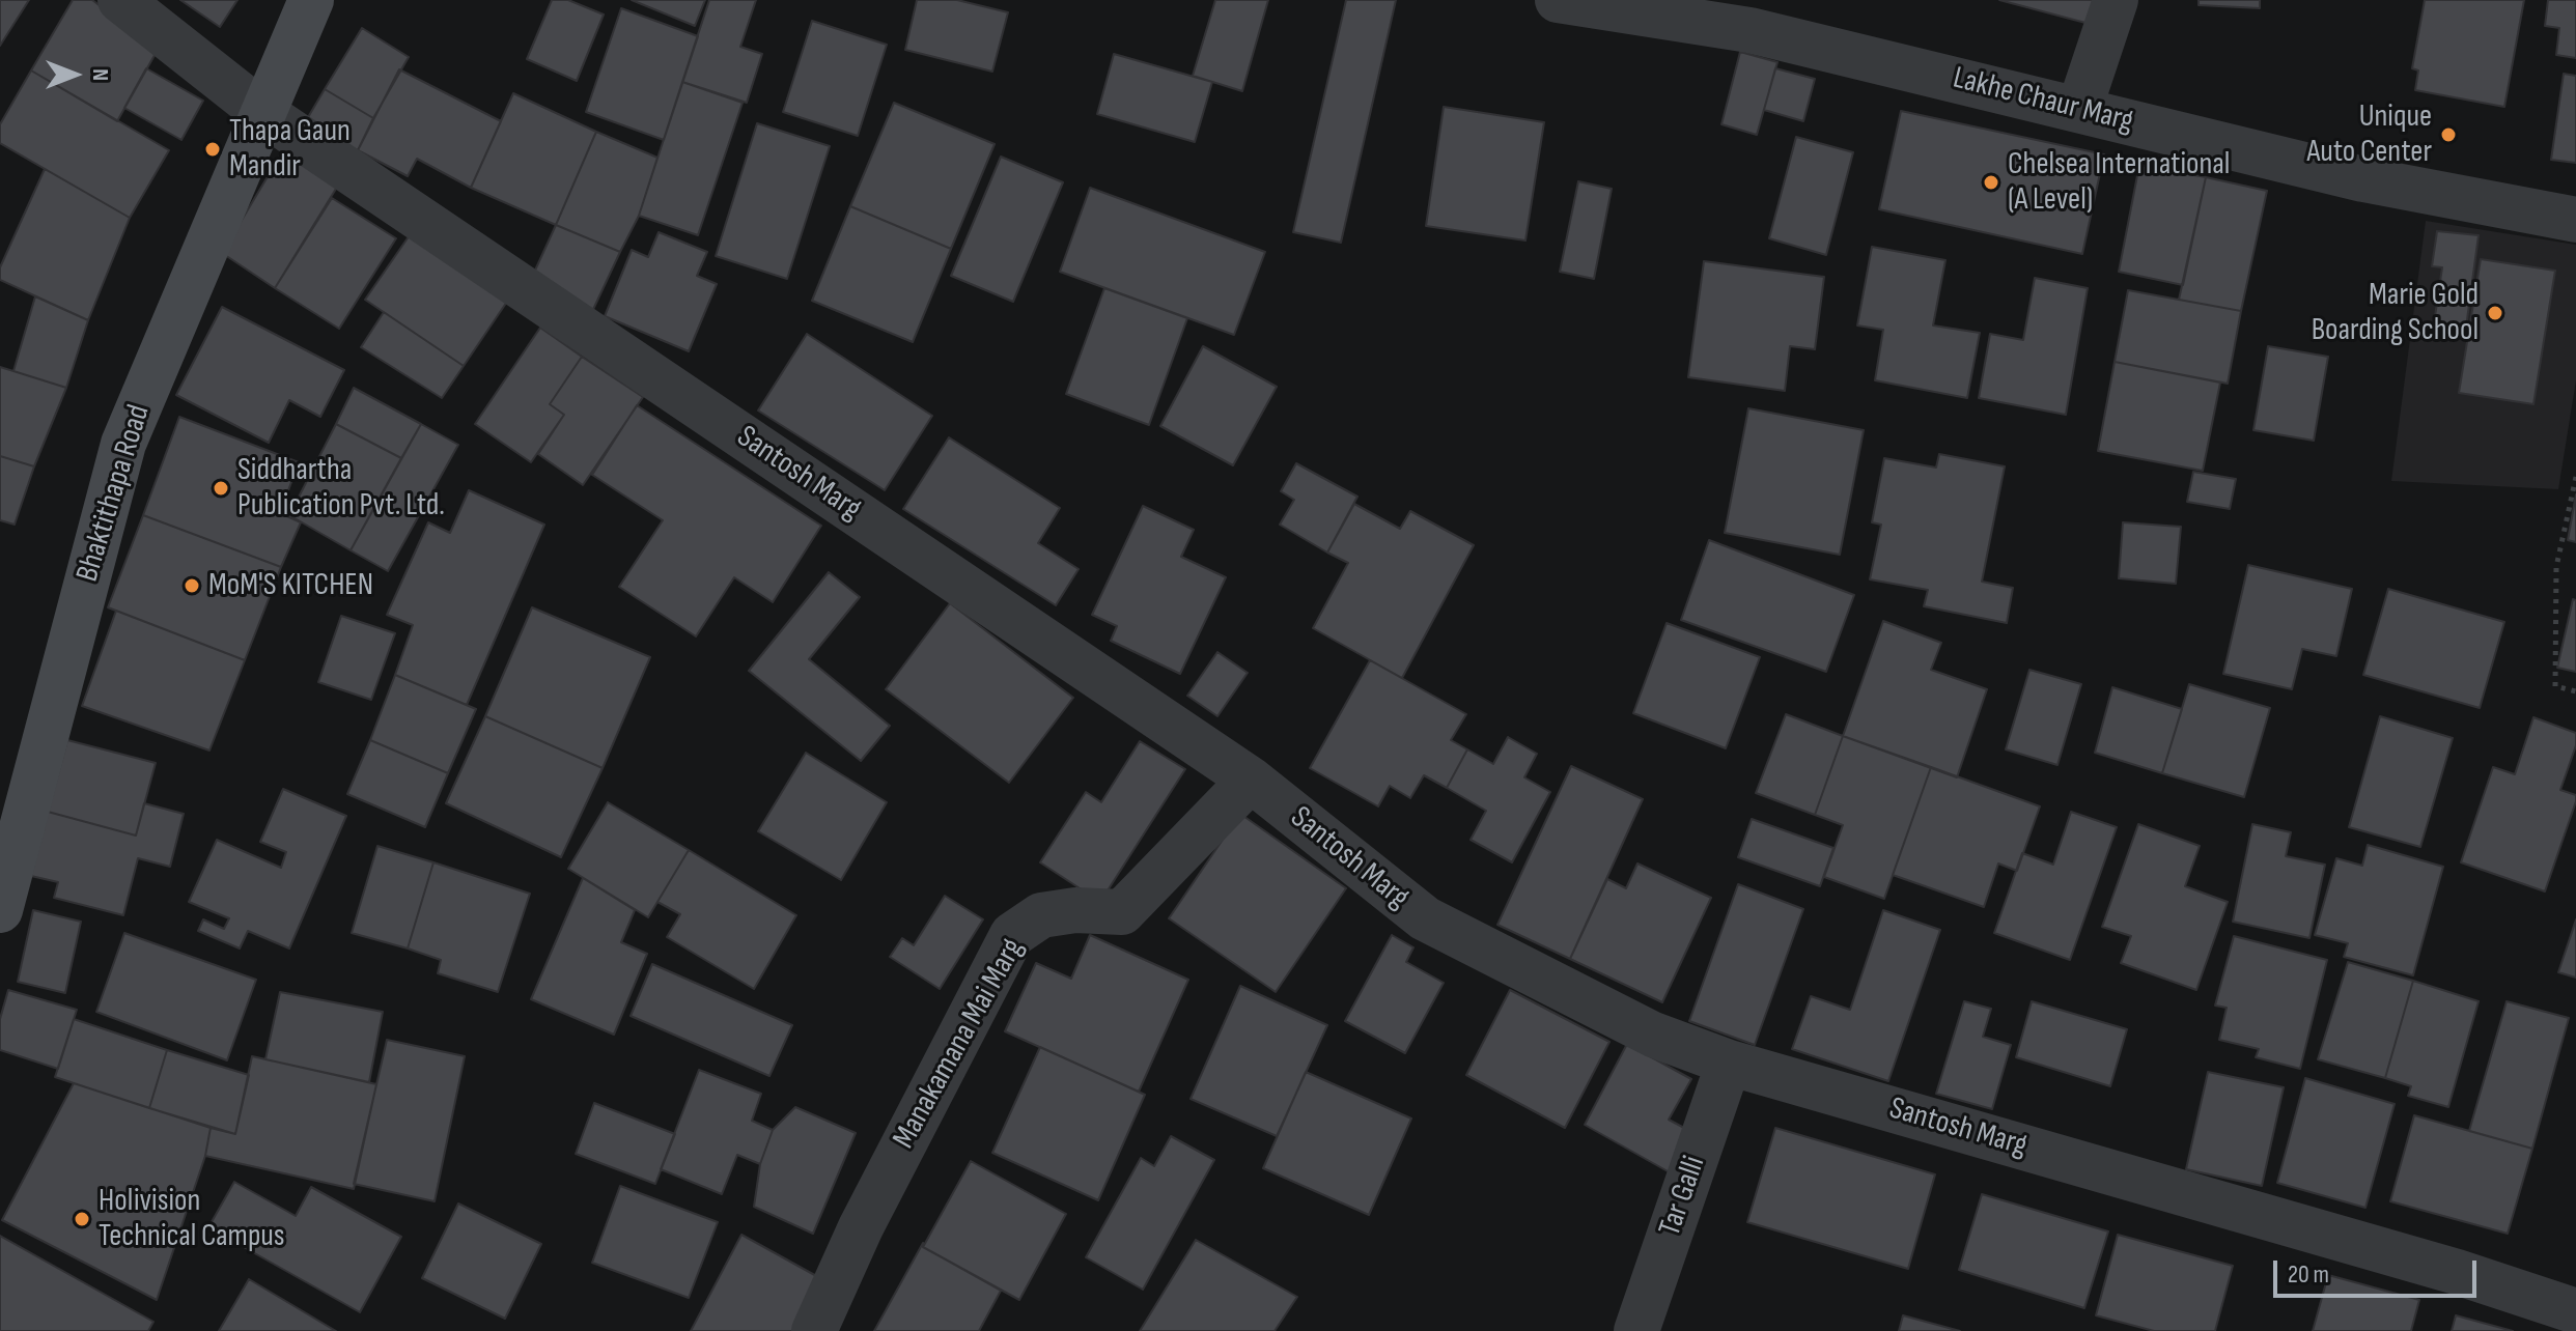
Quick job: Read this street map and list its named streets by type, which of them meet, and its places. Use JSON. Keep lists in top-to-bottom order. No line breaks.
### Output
{"streets":{"street":["Lakhe Chaur Marg","Santosh Marg","Bhaktithapa Road","Manakamana Mai Marg","Tar Galli"]},"crossings":[["Santosh Marg","Bhaktithapa Road"],["Santosh Marg","Manakamana Mai Marg"],["Santosh Marg","Tar Galli"]],"places":["Unique Auto Center","Thapa Gaun Mandir","Chelsea International (A Level)","Marie Gold Boarding School","Siddhartha Publication Pvt. Ltd.","MoM'S KITCHEN","Holivision Technical Campus"],"scale_bar":"20 m","north":"right"}
